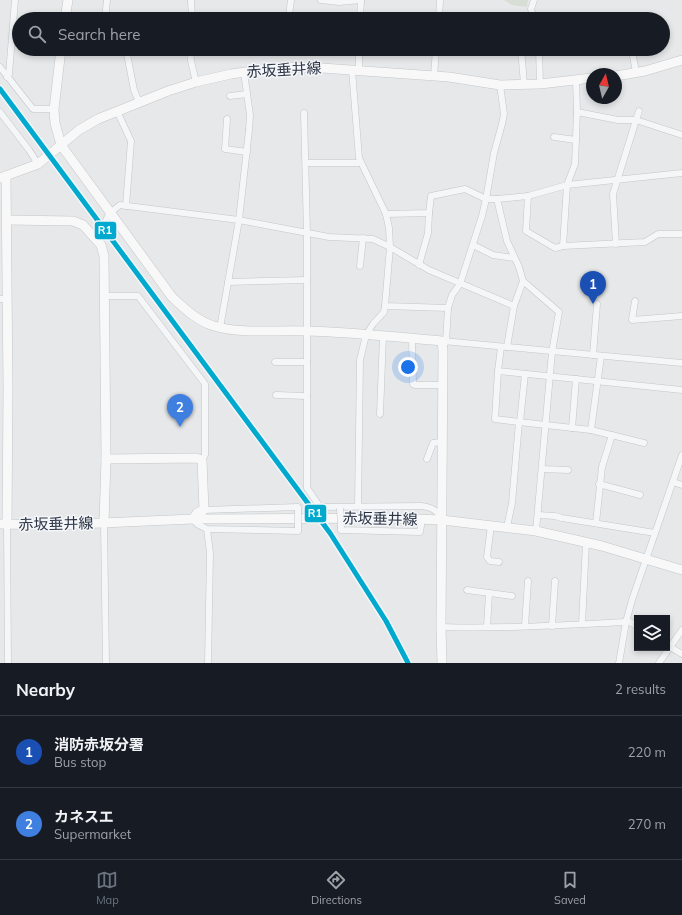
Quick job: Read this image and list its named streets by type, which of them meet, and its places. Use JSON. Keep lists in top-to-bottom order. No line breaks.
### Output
{"streets":{"street":["赤坂垂井線"]},"lines":["transit line R1"],"north":"top","page":{"search":"Search here","pins":["1","2"],"heading":["Nearby","2 results"],"list":[{"mark":"1","name":"消防赤坂分署","note":"Bus stop","value":"220 m"},{"mark":"2","name":"カネスエ","note":"Supermarket","value":"270 m"}],"nav":["Map","Directions","Saved"]}}
